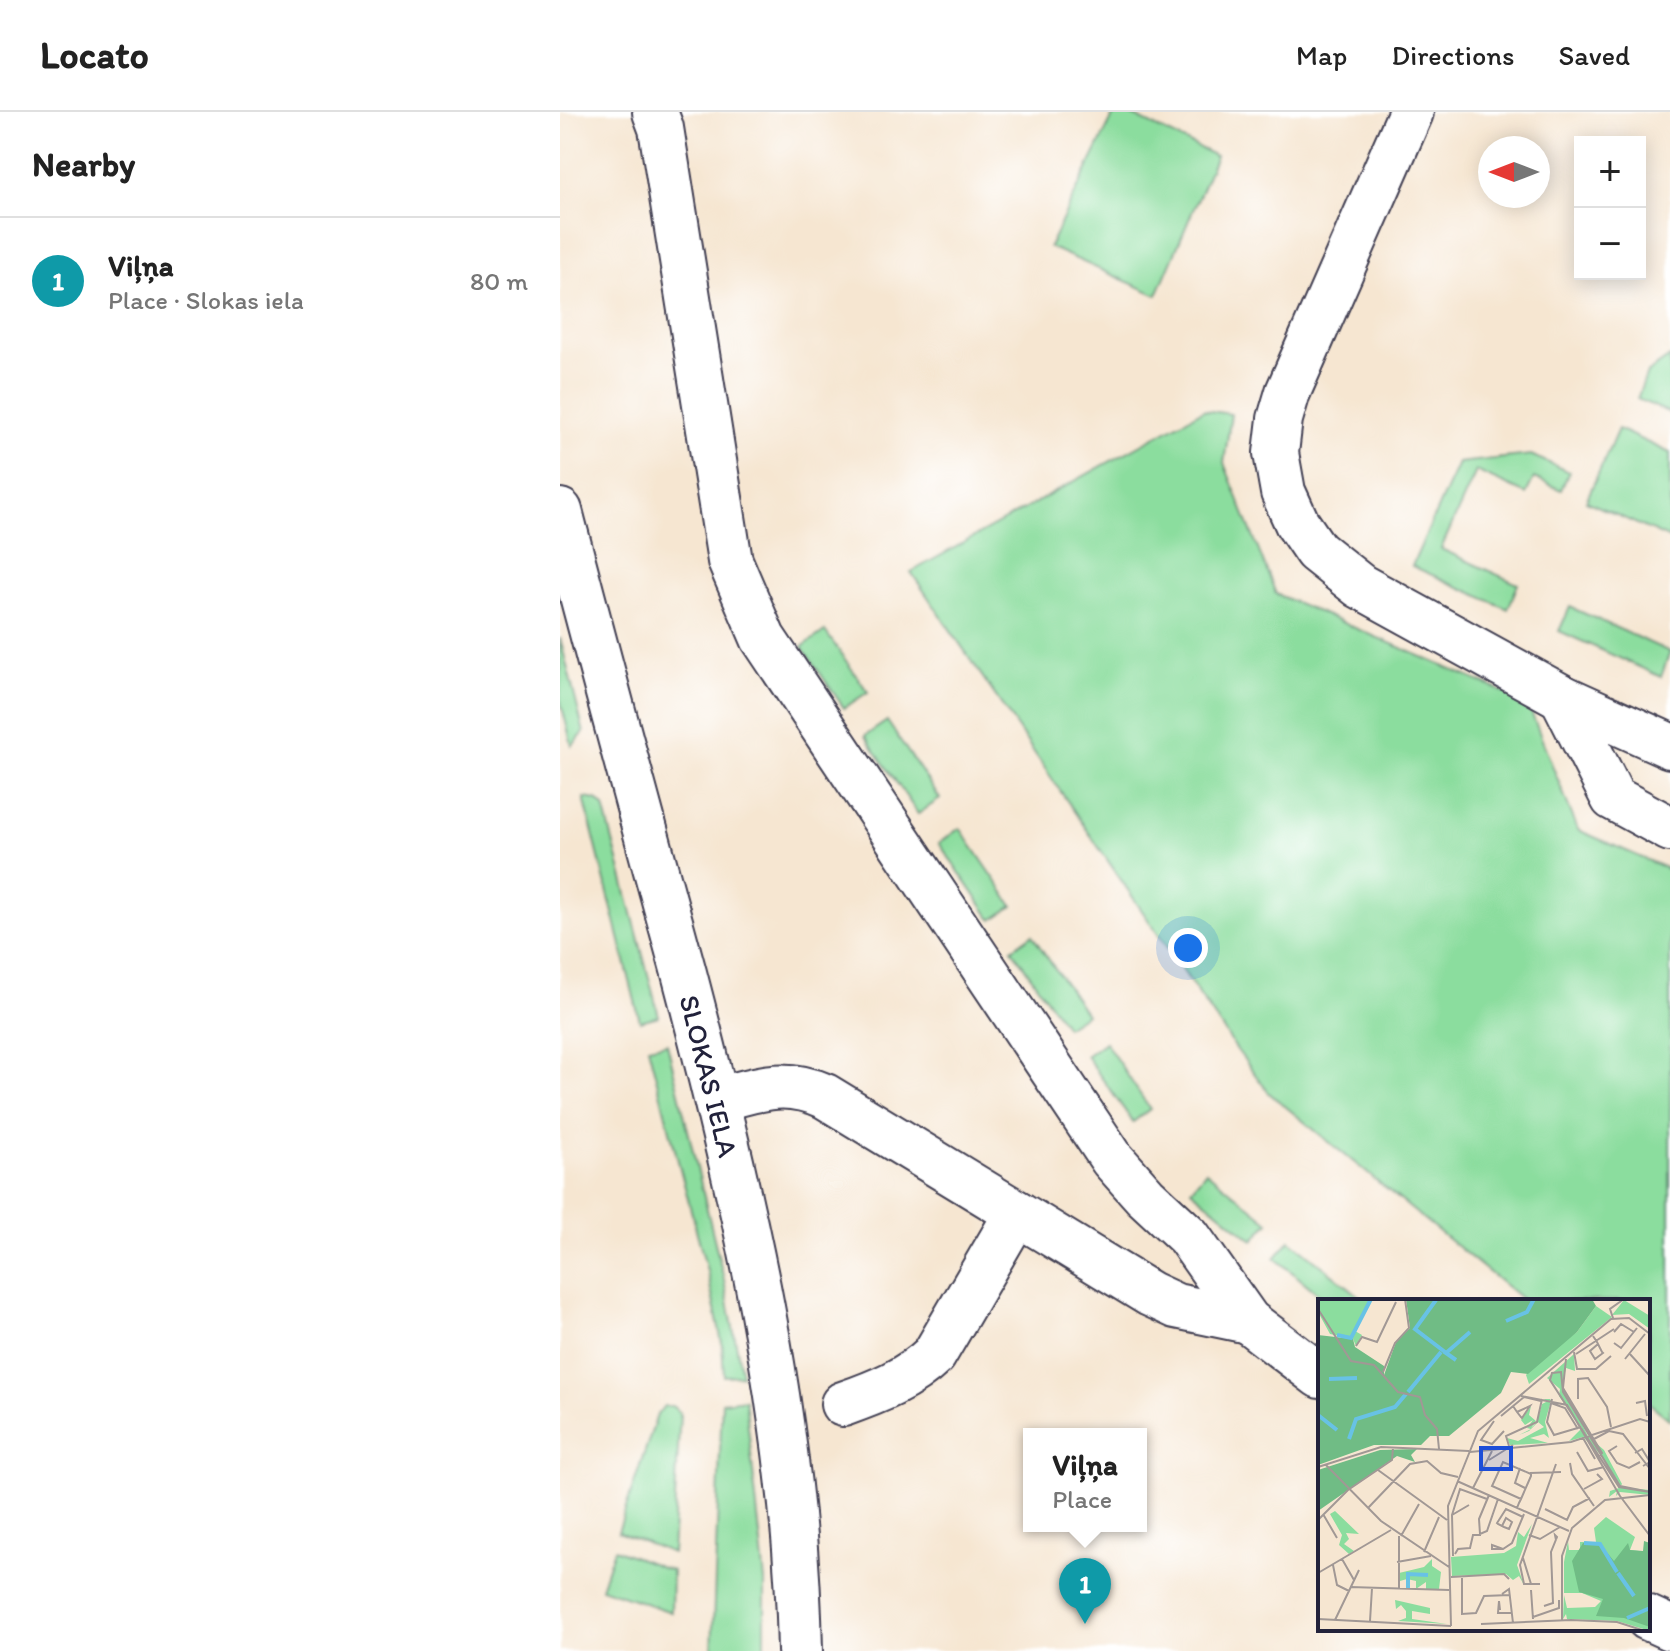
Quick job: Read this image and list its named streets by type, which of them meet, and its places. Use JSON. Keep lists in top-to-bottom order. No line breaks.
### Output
{"streets":{"street":["SLOKAS IELA"]},"north":"left","page":{"header":"Locato","nav":["Map","Directions","Saved"],"heading":"Nearby","map_buttons":["+","−"],"list":[{"mark":"1","name":"Viļņa","note":"Place · Slokas iela","value":"80 m"}],"popup":["Viļņa","Place"],"pins":"1"}}
